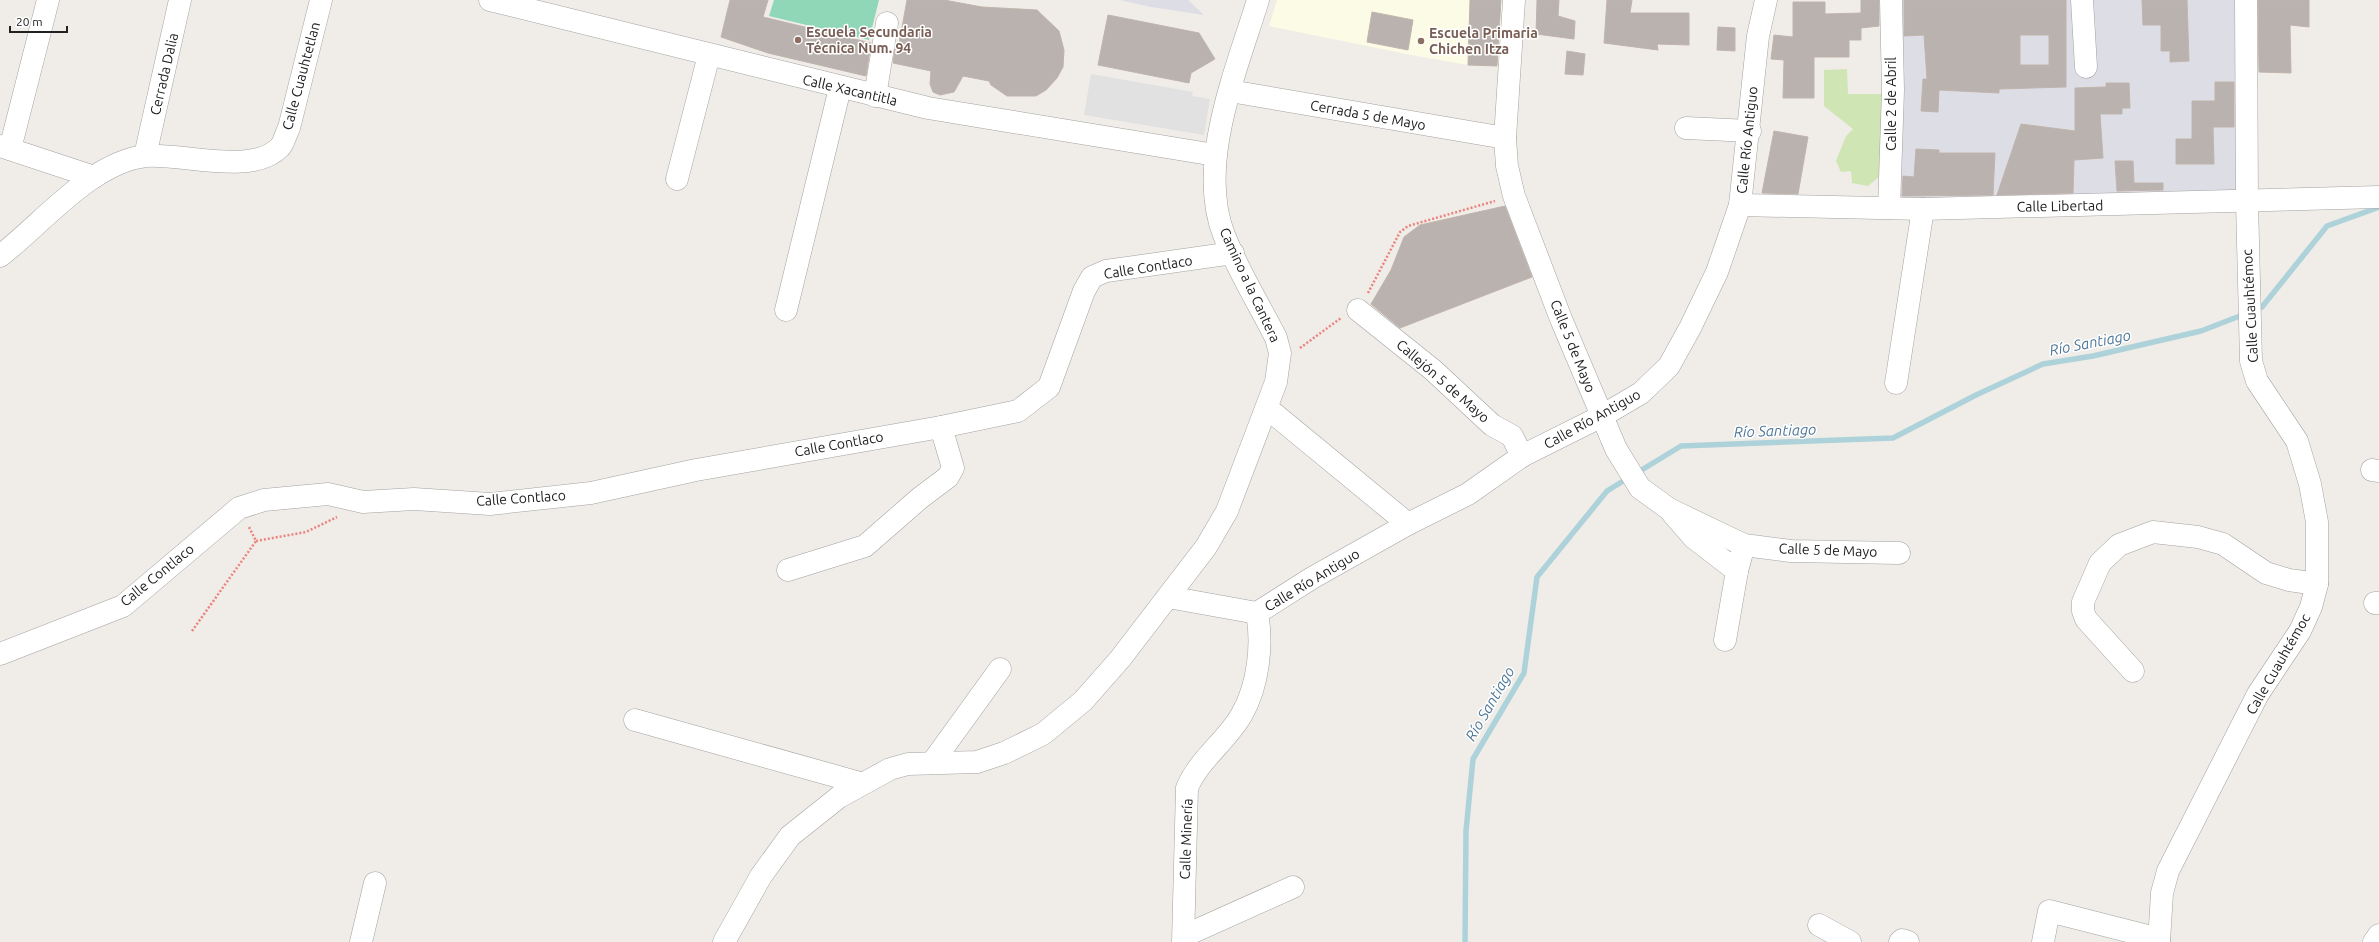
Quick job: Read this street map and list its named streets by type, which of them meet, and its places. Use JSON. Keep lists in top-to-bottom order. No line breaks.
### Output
{"streets":{"street":["Cerrada Dalia","Calle Cuauhtetlan","Calle Xacantitla","Calle 2 de Abril","Cerrada 5 de Mayo","Calle Río Antiguo","Calle Libertad","Calle Contlaco","Camino a la Cantera","Calle Cuauhtémoc","Calle 5 de Mayo","Callejón 5 de Mayo","Calle Minería"]},"crossings":[["Calle Xacantitla","Camino a la Cantera"],["Calle 2 de Abril","Calle Libertad"],["Cerrada 5 de Mayo","Camino a la Cantera"],["Cerrada 5 de Mayo","Calle 5 de Mayo"],["Calle Río Antiguo","Calle Libertad"],["Calle Río Antiguo","Camino a la Cantera"],["Calle Río Antiguo","Calle 5 de Mayo"],["Calle Río Antiguo","Callejón 5 de Mayo"],["Calle Río Antiguo","Calle Minería"],["Calle Libertad","Calle Cuauhtémoc"],["Calle Contlaco","Camino a la Cantera"]],"water":["Río Santiago"],"places":["Escuela Secundaria Técnica Num. 94","Escuela Primaria Chichen Itza"],"scale_bar":"20 m"}
